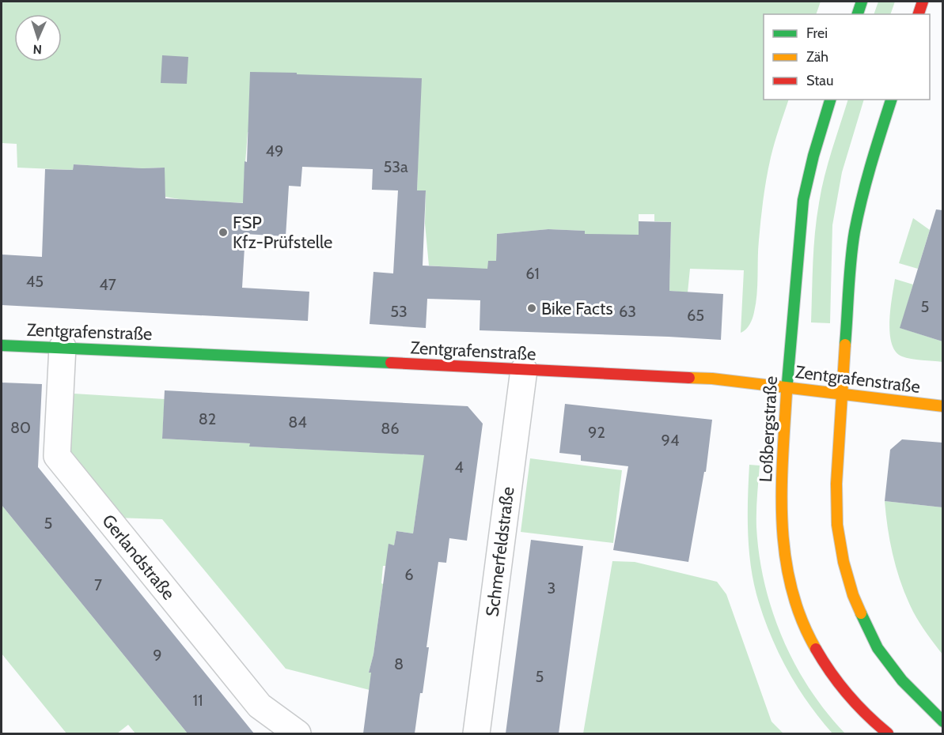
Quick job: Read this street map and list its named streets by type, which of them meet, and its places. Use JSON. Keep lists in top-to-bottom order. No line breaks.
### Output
{"streets":{"main road":["Zentgrafenstraße","Loßbergstraße"],"street":["Schmerfeldstraße","Gerlandstraße"]},"crossings":[["Zentgrafenstraße","Loßbergstraße"],["Zentgrafenstraße","Schmerfeldstraße"],["Zentgrafenstraße","Gerlandstraße"]],"places":["FSP Kfz-Prüfstelle","Bike Facts"],"house_numbers":["49","53a","61","45","47","5","53","63","65","82","84","80","86","92","94","4","5","6","7","3","9","8","5","11"],"legend":["Frei","Zäh","Stau"],"north":"bottom"}
